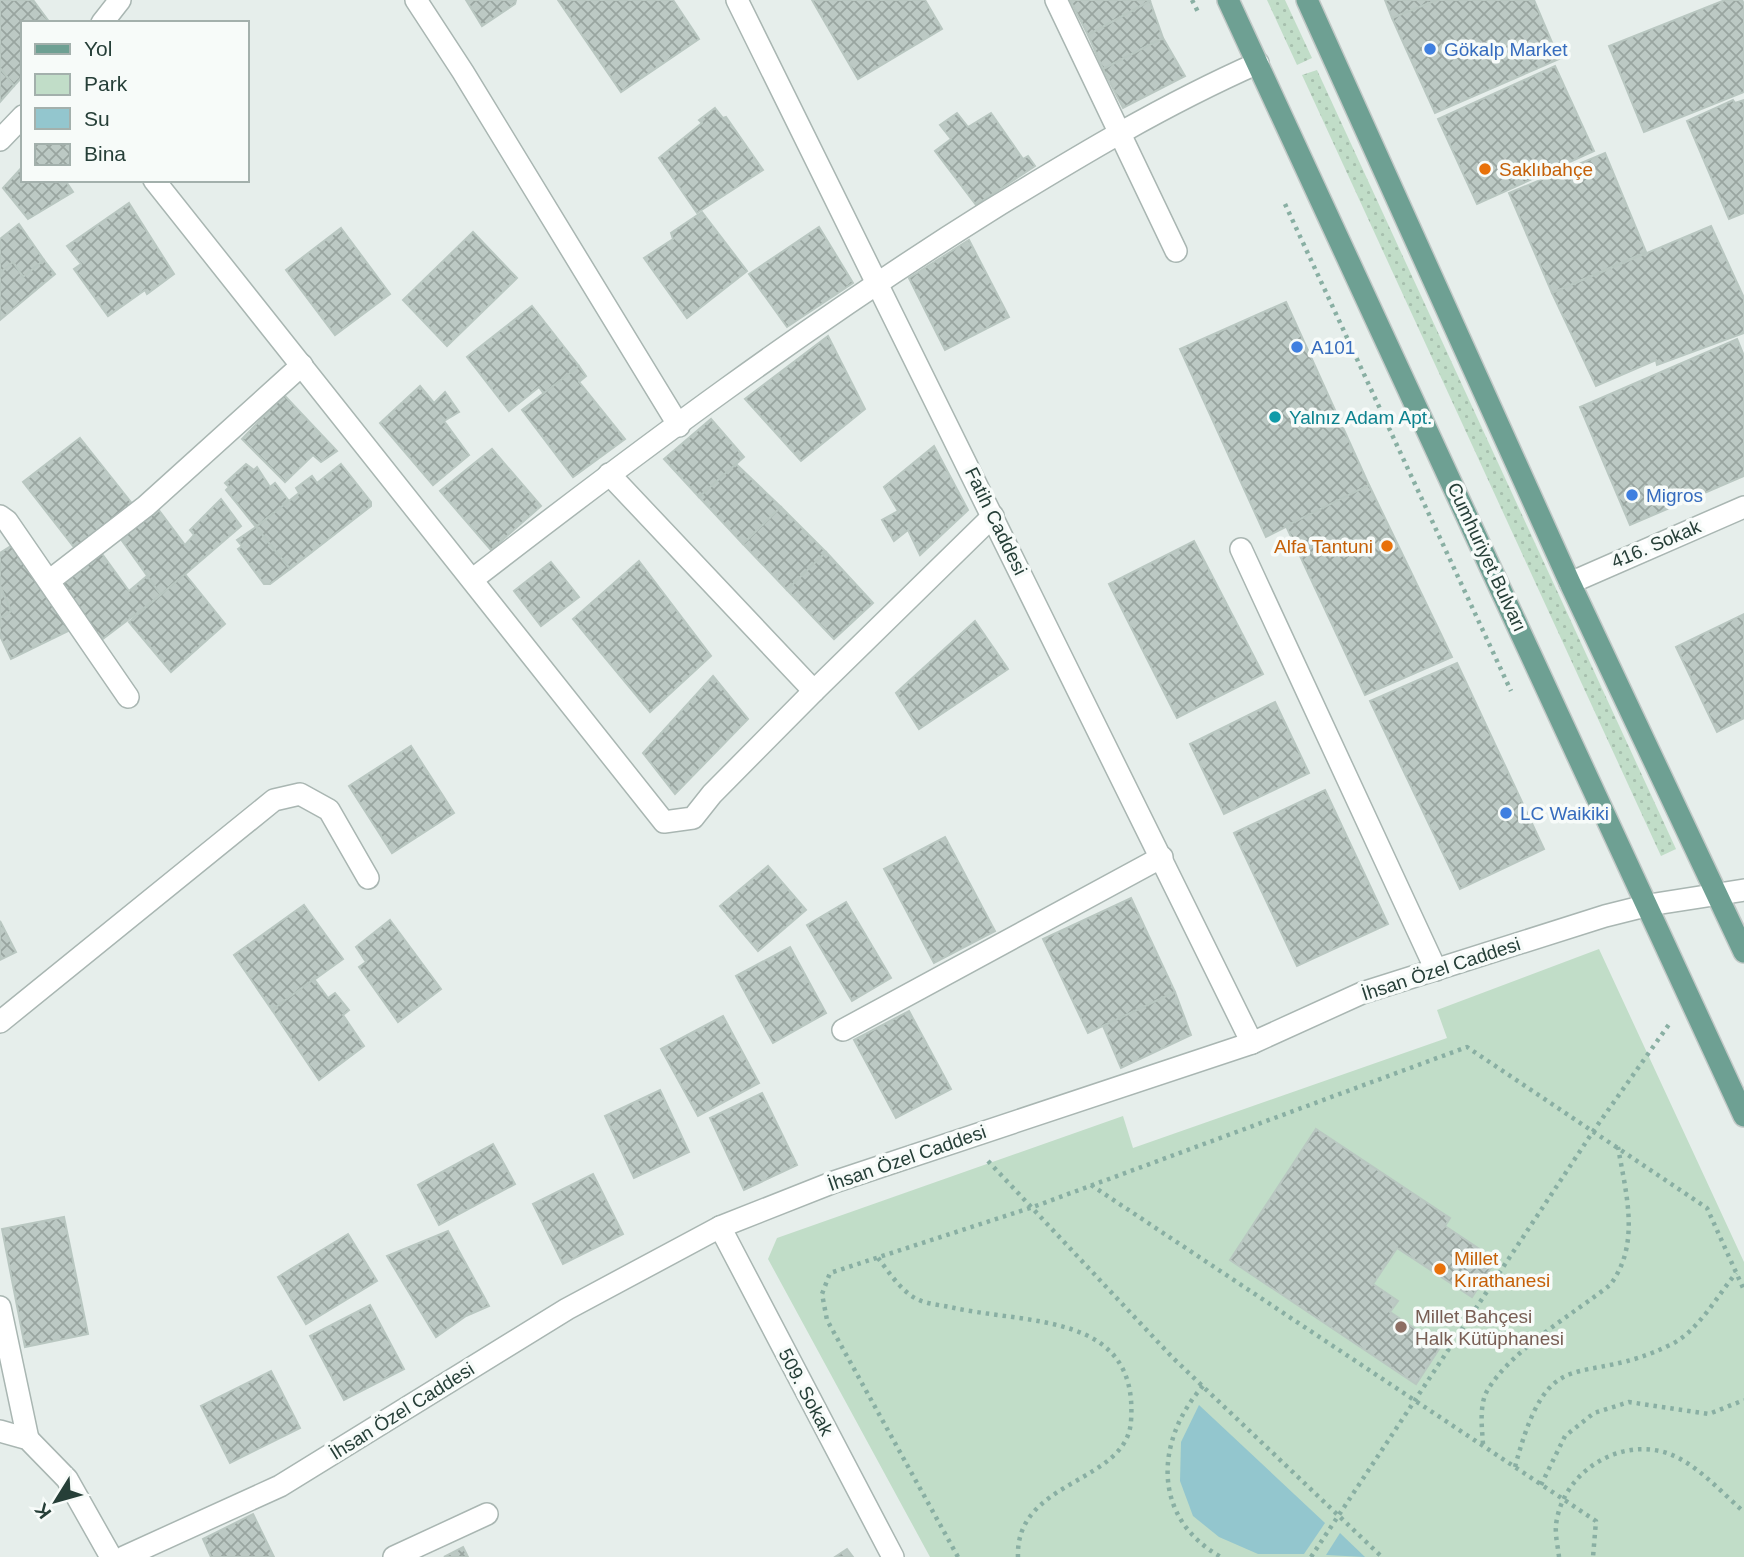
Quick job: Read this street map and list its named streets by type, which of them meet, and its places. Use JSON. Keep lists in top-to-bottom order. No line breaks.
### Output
{"streets":{"main road":["Cumhuriyet Bulvarı"],"street":["Fatih Caddesi","416. Sokak","İhsan Özel Caddesi","509. Sokak"]},"crossings":[["Fatih Caddesi","İhsan Özel Caddesi"],["Cumhuriyet Bulvarı","İhsan Özel Caddesi"],["İhsan Özel Caddesi","509. Sokak"]],"places":["Gökalp Market","Saklıbahçe","A101","Yalnız Adam Apt.","Migros","Alfa Tantuni","LC Waikiki","Millet Kırathanesi","Millet Bahçesi Halk Kütüphanesi"],"legend":["Yol","Park","Su","Bina"],"north":"bottom left"}
